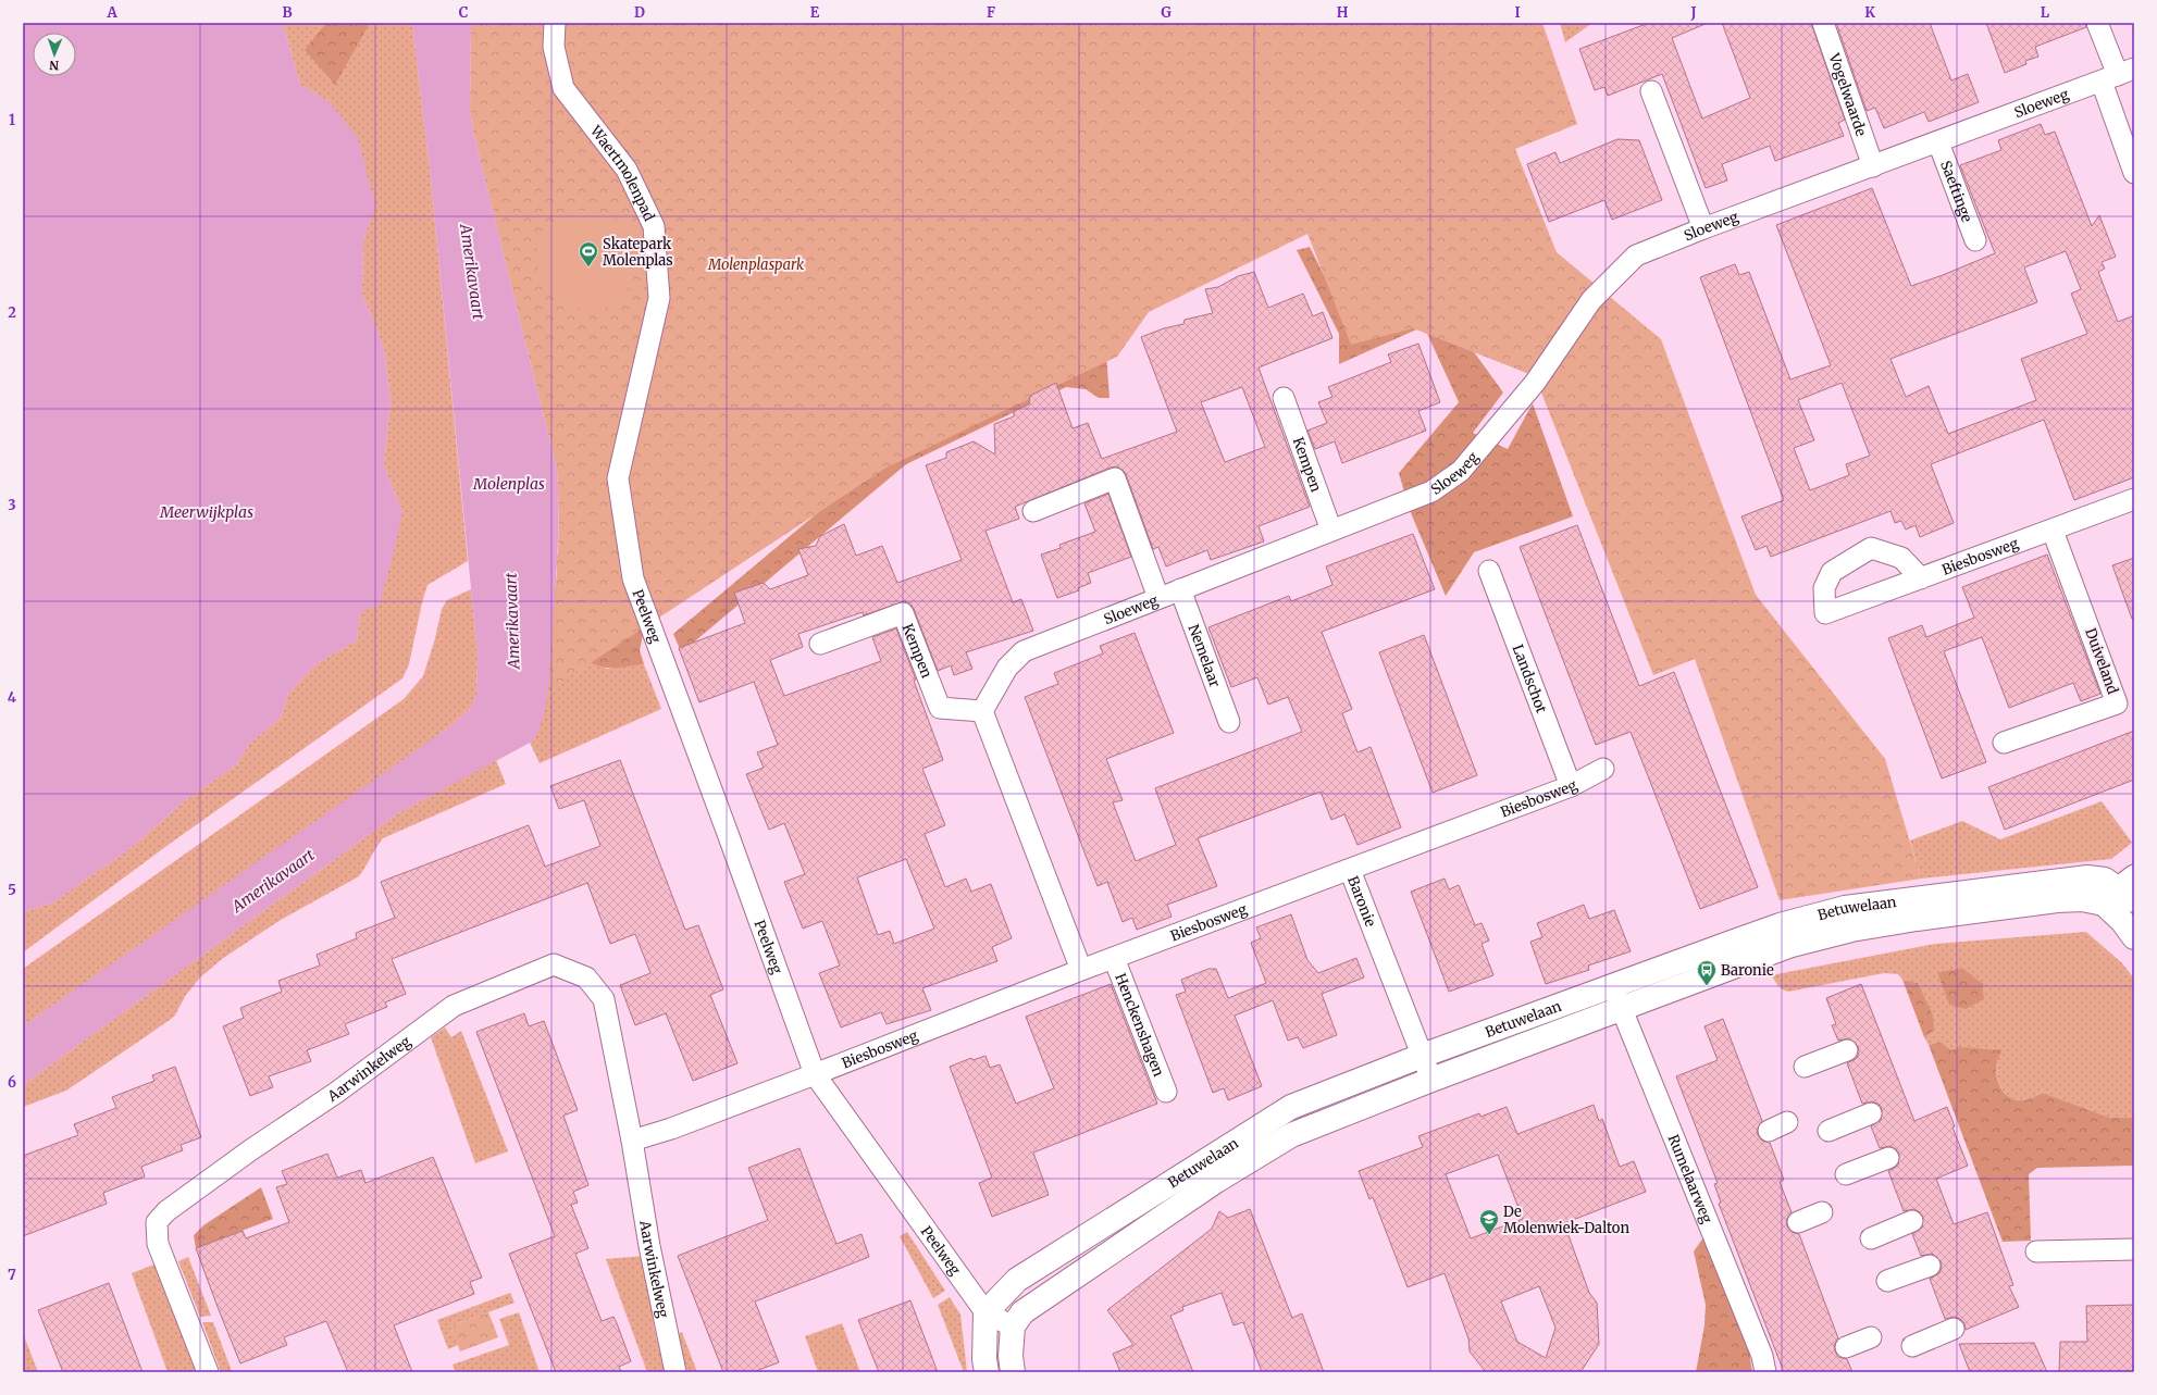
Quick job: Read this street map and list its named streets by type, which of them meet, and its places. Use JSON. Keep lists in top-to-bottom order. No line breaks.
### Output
{"streets":{"street":["Vogelwaarde","Sloeweg","Waertmolenpad","Saeftinge","Kempen","Biesbosweg","Peelweg","Nemelaar","Duiveland","Landschot","Baronie","Betuwelaan","Henckenshagen","Aarwinkelweg","Rumelaarweg"]},"crossings":[["Vogelwaarde","Sloeweg"],["Sloeweg","Saeftinge"],["Sloeweg","Kempen"],["Sloeweg","Nemelaar"],["Waertmolenpad","Peelweg"],["Biesbosweg","Peelweg"],["Biesbosweg","Duiveland"],["Biesbosweg","Landschot"],["Biesbosweg","Baronie"],["Biesbosweg","Henckenshagen"],["Peelweg","Betuwelaan"],["Baronie","Betuwelaan"],["Betuwelaan","Rumelaarweg"]],"water":["Amerikavaart","Molenplas","Meerwijkplas"],"parks":["Molenplaspark"],"places":{"sports":["Skatepark Molenplas"],"bus stop":["Baronie"],"school or university":["De Molenwiek-Dalton"]},"north":"bottom","grid":{"columns":["A","B","C","D","E","F","G","H","I","J","K","L"],"rows":["1","2","3","4","5","6","7"]}}
